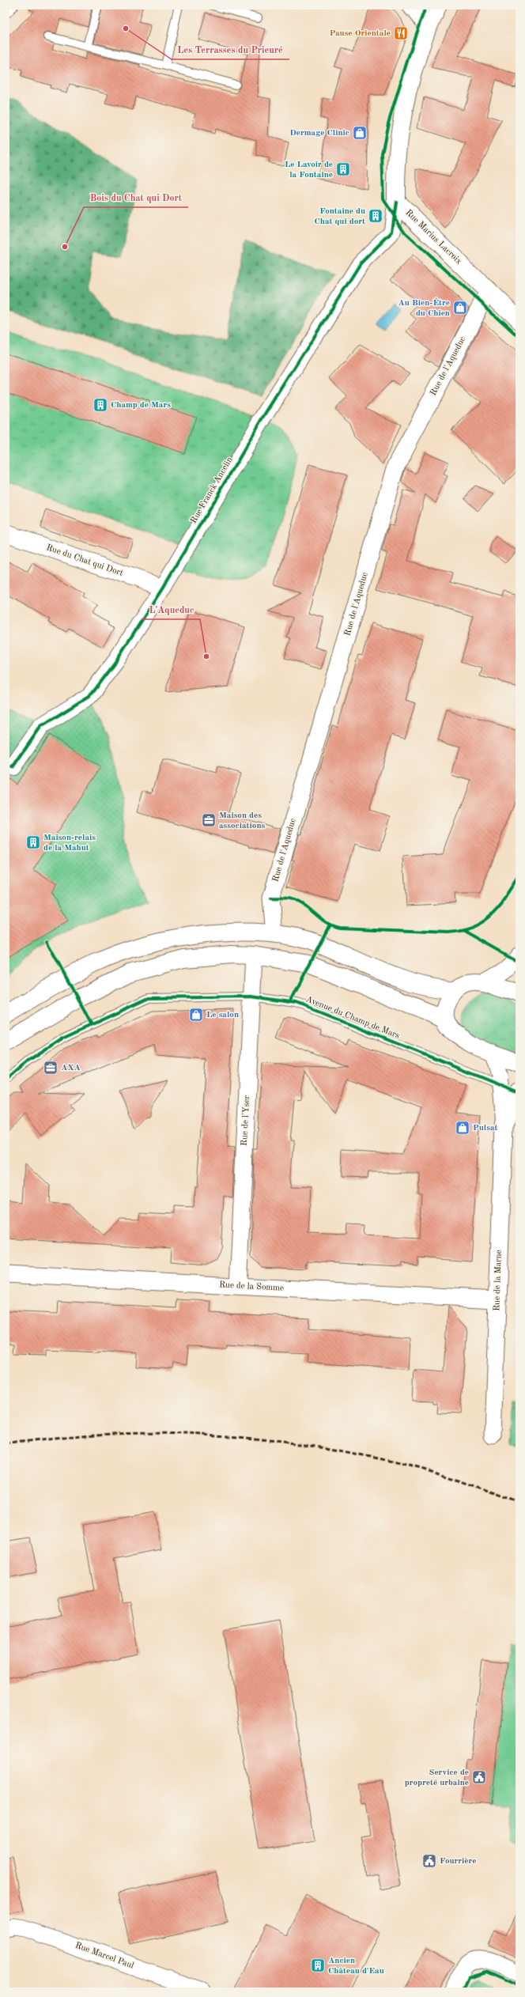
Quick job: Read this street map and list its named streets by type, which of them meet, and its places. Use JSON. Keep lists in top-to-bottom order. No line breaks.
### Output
{"streets":{"main road":["Rue Marius Lacroix"],"street":["Rue de l'Aqueduc","Rue Franck Ancelin","Rue du Chat qui Dort","Rue de l'Yser","Rue de la Marne","Rue de la Somme","Rue Marcel Paul"],"lane":["Avenue du Champ de Mars"]},"crossings":[["Rue Marius Lacroix","Rue de l'Aqueduc"],["Rue Marius Lacroix","Rue Franck Ancelin"],["Rue Franck Ancelin","Rue du Chat qui Dort"],["Avenue du Champ de Mars","Rue de l'Yser"],["Avenue du Champ de Mars","Rue de la Marne"],["Rue de l'Yser","Rue de la Somme"],["Rue de la Marne","Rue de la Somme"]],"places":{"other":["Les Terrasses du Prieuré","Bois du Chat qui Dort","L'Aqueduc"],"restaurant":["Pause Orientale"],"shop":["Dermage Clinic","Au Bien-Être du Chien","Le salon","Pulsat"],"building":["Le Lavoir de la Fontaine","Fontaine du Chat qui dort","Champ de Mars","Maison-relais de la Mahut","Ancien Château d'Eau"],"office":["Maison des associations","AXA"],"public building":["Service de propreté urbaine","Fourrière"]}}
